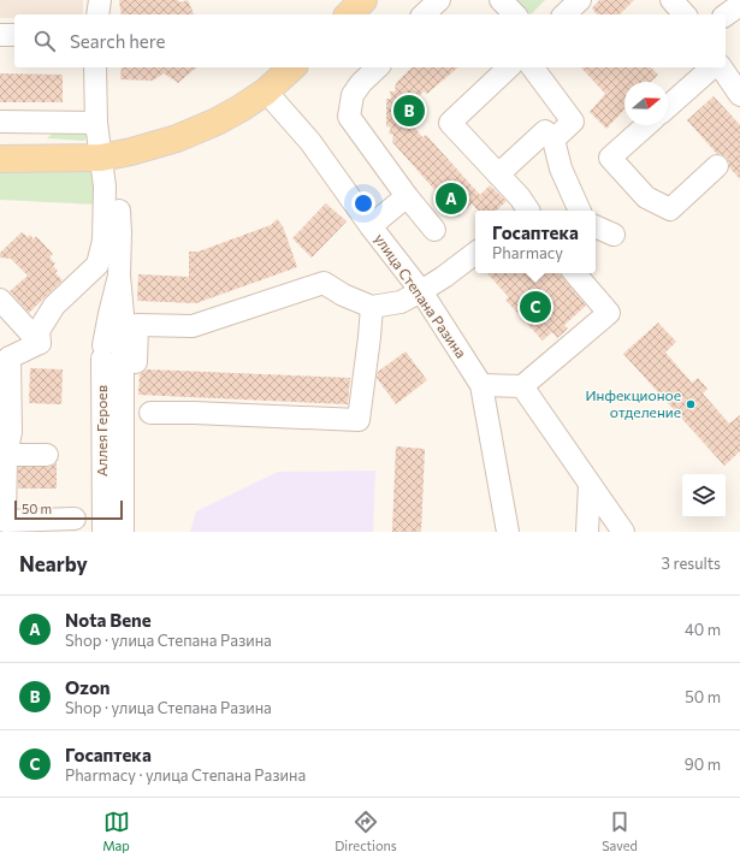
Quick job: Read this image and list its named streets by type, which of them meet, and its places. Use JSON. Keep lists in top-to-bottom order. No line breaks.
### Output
{"streets":{"street":["улица Степана Разина","Аллея Героев"]},"places":["Инфекционое отделение"],"scale_bar":"50 m","north":"right","page":{"search":"Search here","pins":["B","A","C"],"popup":["Госаптека","Pharmacy"],"scale":"50 m","heading":["Nearby","3 results"],"list":[{"mark":"A","name":"Nota Bene","note":"Shop · улица Степана Разина","value":"40 m"},{"mark":"B","name":"Ozon","note":"Shop · улица Степана Разина","value":"50 m"},{"mark":"C","name":"Госаптека","note":"Pharmacy · улица Степана Разина","value":"90 m"}],"nav":["Map","Directions","Saved"]}}
